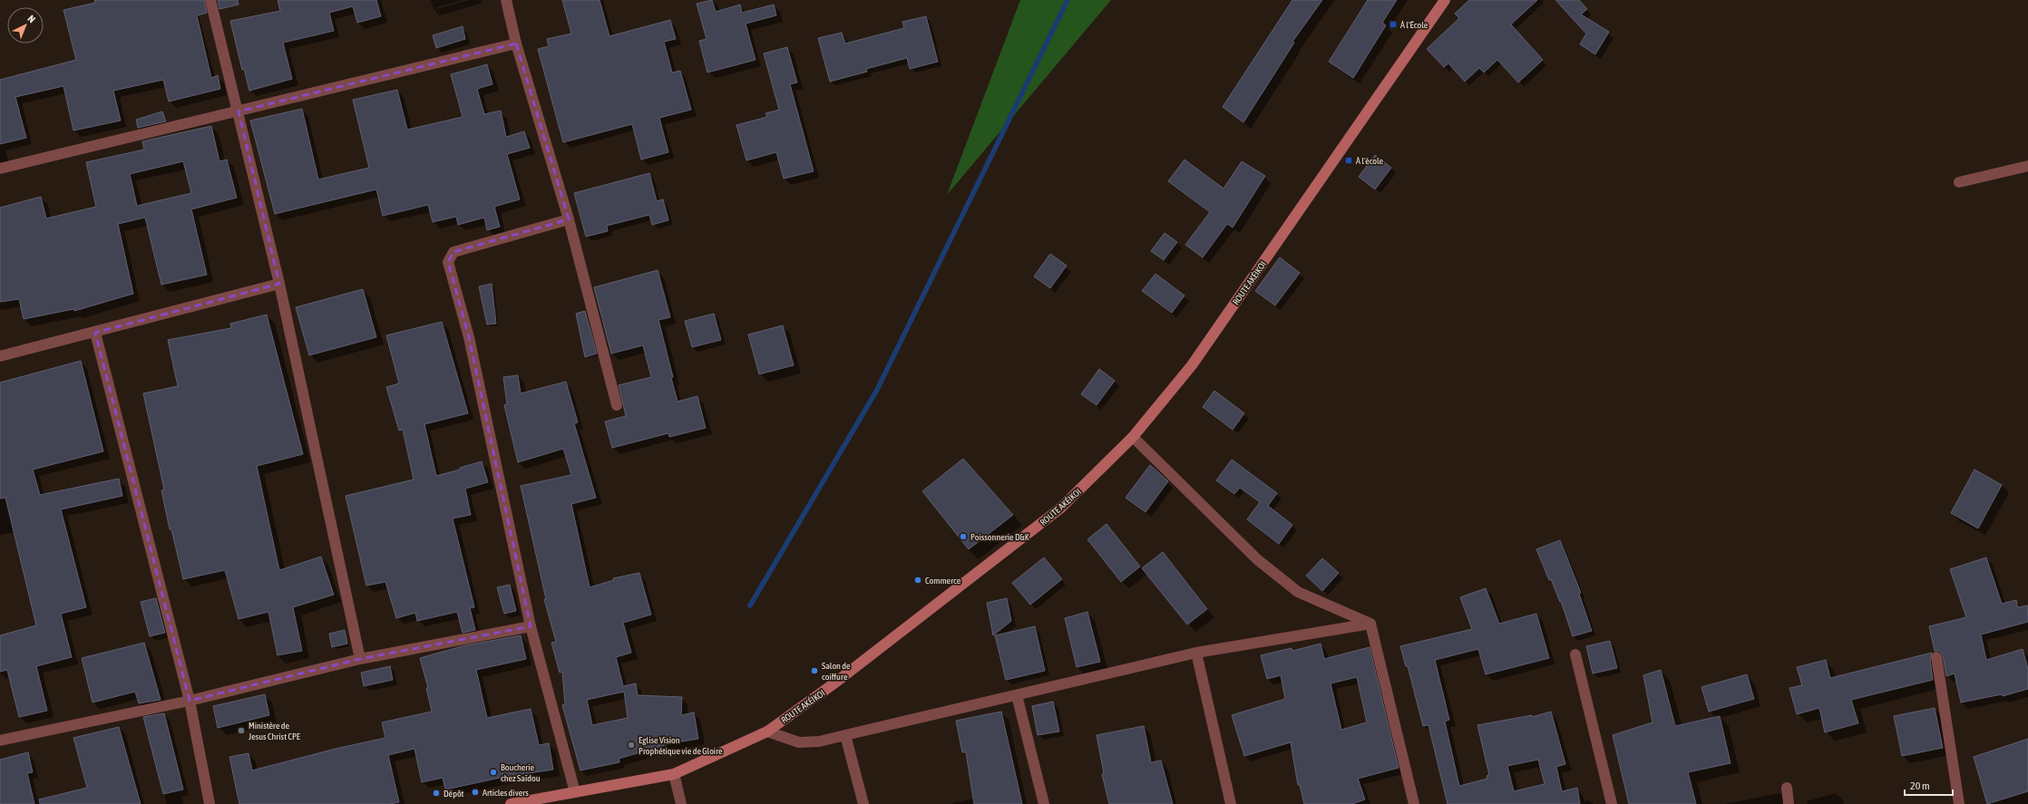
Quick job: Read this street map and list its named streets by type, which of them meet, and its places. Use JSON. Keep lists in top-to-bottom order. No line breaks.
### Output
{"streets":{"street":["ROUTE AKÉIKOI"]},"places":{"transit":["À l'École","À l'école"],"other":["Poissonnerie D&K","Commerce","Salon de coiffure","Ministère de Jesus Christ CPE","Eglise Vision Prophétique vie de Gloire","Boucherie chez Saïdou","Articles divers","Dépôt"]},"scale_bar":"20 m","north":"top right"}
